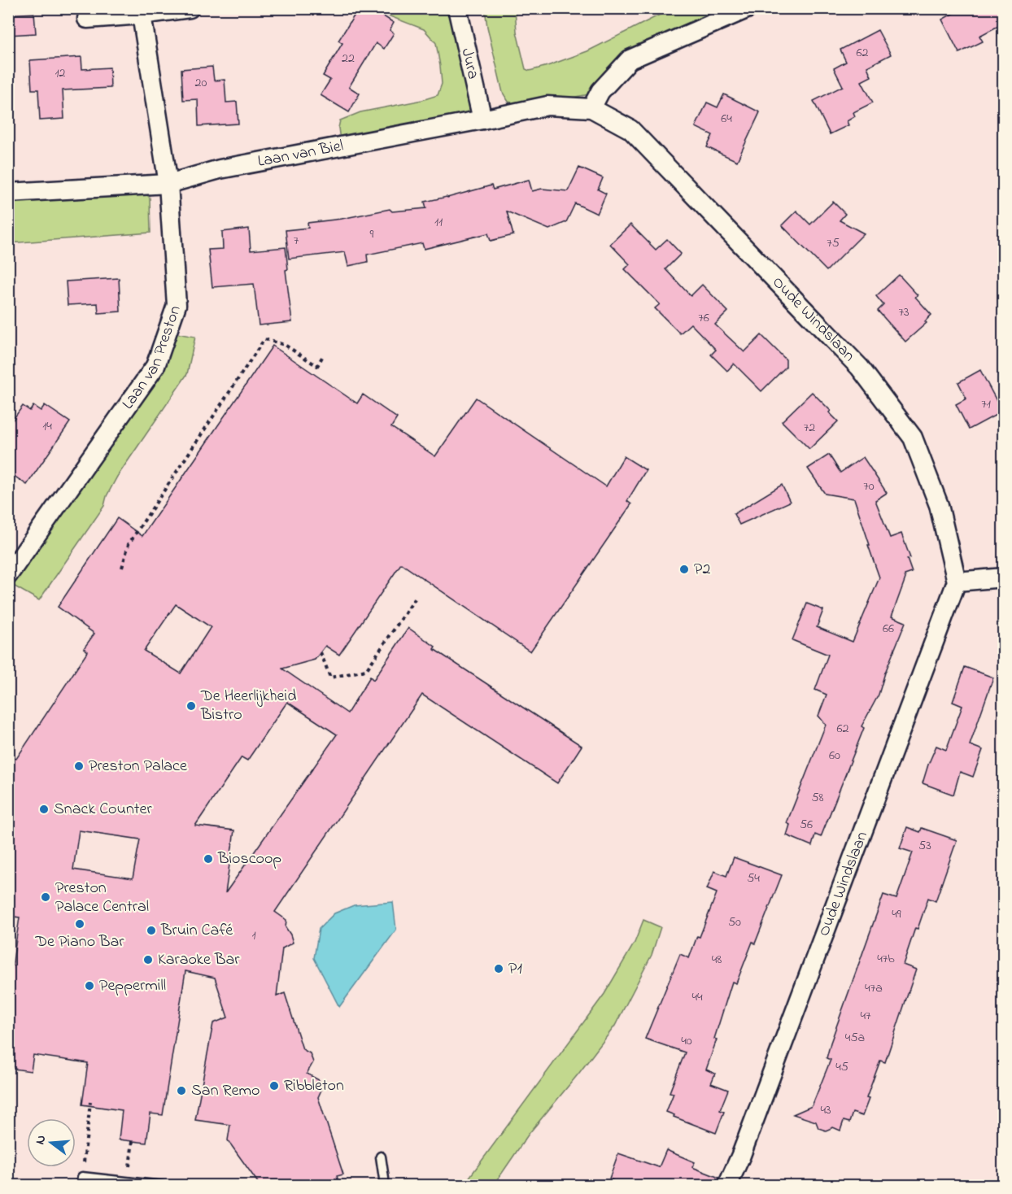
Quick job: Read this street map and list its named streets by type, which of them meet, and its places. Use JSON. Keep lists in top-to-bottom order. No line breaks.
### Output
{"streets":{"street":["Jura","Laan van Biel","Oude Windslaan","Laan van Preston"]},"crossings":[["Jura","Laan van Biel"],["Laan van Biel","Oude Windslaan"],["Laan van Biel","Laan van Preston"]],"places":["P2","De Heerlijkheid Bistro","Preston Palace","Snack Counter","Bioscoop","Preston Palace Central","De Piano Bar","Bruin Café","Karaoke Bar","P1","Peppermill","Ribbleton","San Remo"],"house_numbers":["62","22","12","20","64","11","9","7","75","73","76","71","14","72","70","66","62","60","58","56","53","54","49","50","1","47b","48","47a","44","47","45a","40","45","43"],"north":"left"}
